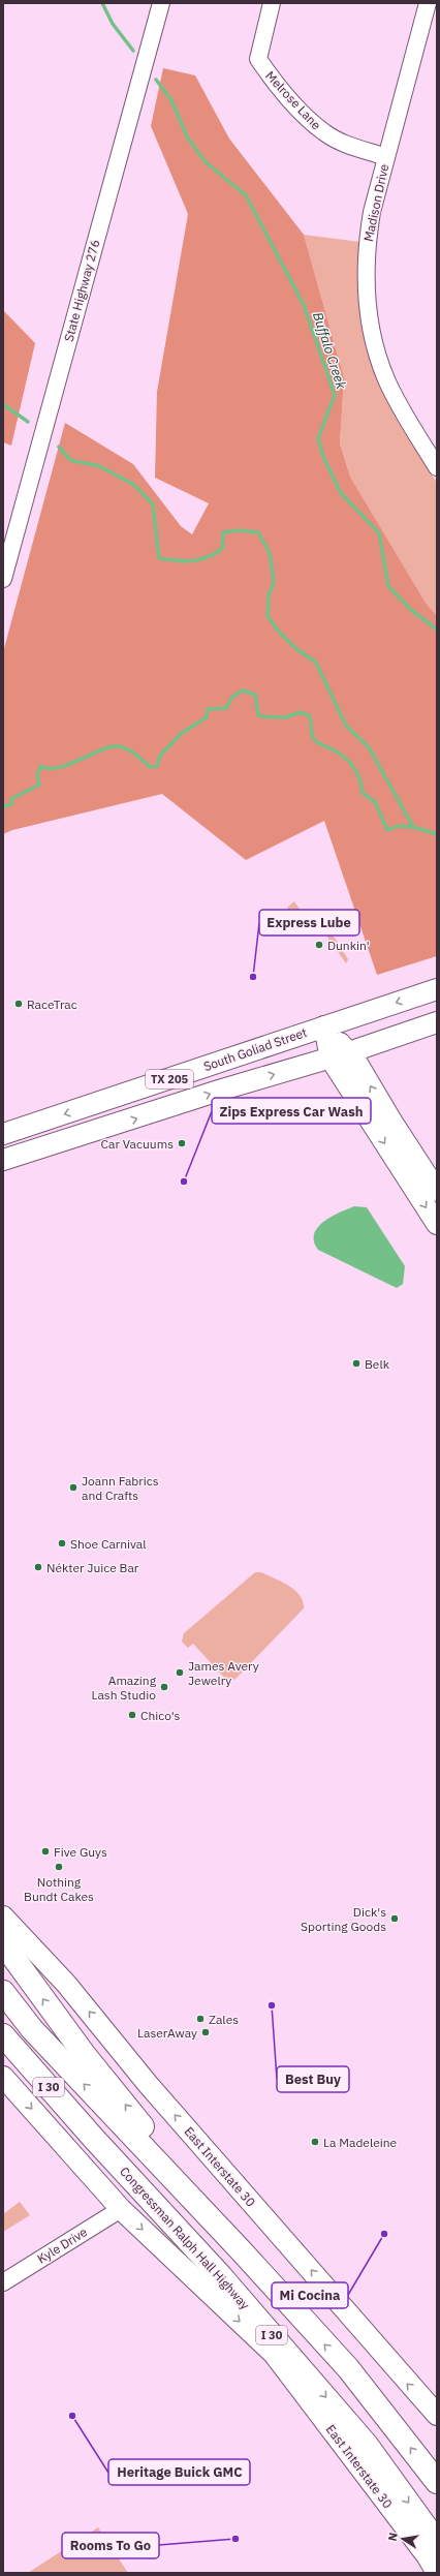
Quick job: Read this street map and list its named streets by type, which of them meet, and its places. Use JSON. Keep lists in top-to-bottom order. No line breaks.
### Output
{"streets":{"highway":["I 30","Congressman Ralph Hall Highway"],"main road":["South Goliad Street","TX 205","East Interstate 30"],"street":["Melrose Lane","Madison Drive","State Highway 276","Kyle Drive"]},"crossings":[["Melrose Lane","Madison Drive"],["East Interstate 30","Kyle Drive"]],"water":["Buffalo Creek"],"places":["Dunkin'","Express Lube","RaceTrac","Car Vacuums","Zips Express Car Wash","Belk","Joann Fabrics and Crafts","Shoe Carnival","Nékter Juice Bar","James Avery Jewelry","Amazing Lash Studio","Chico's","Five Guys","Nothing Bundt Cakes","Dick's Sporting Goods","Best Buy","Zales","LaserAway","La Madeleine","Mi Cocina","Heritage Buick GMC","Rooms To Go"],"north":"left"}
